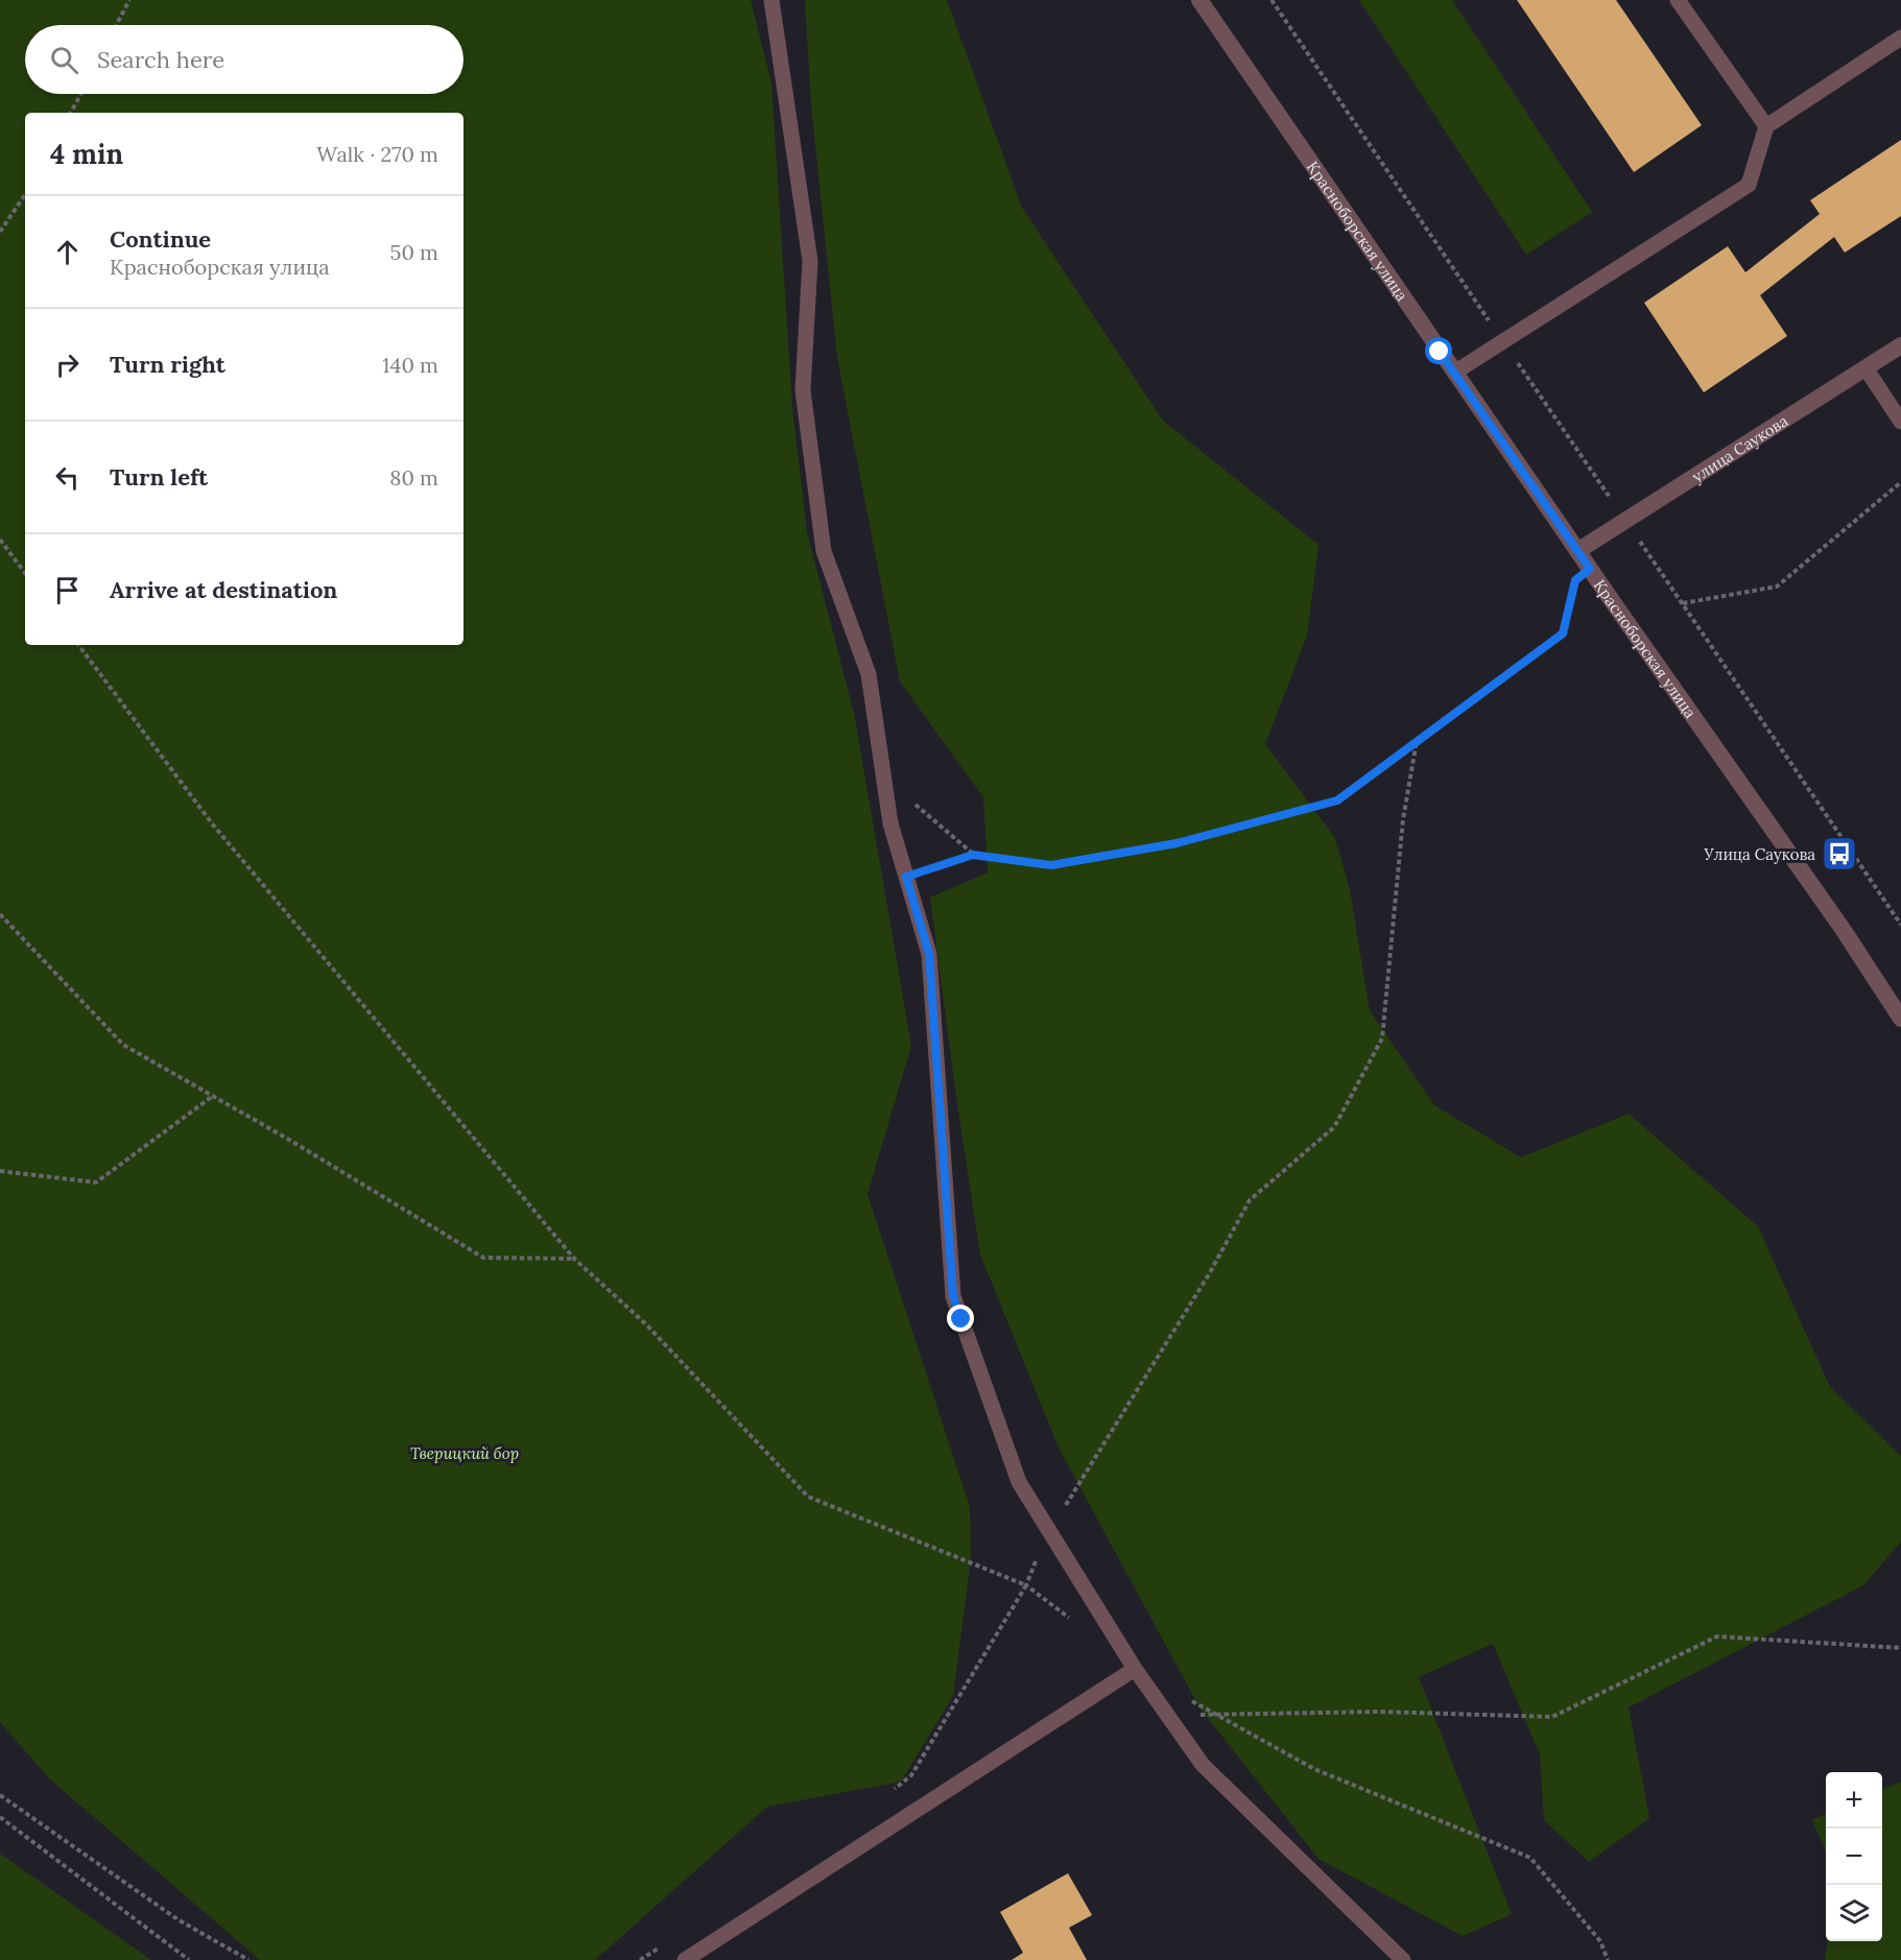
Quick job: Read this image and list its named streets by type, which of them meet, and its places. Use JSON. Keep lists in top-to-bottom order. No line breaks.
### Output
{"streets":{"street":["Красноборская улица","улица Саукова"]},"crossings":[["Красноборская улица","улица Саукова"]],"parks":["Тверицкий бор"],"places":{"bus stop":["Улица Саукова"]},"page":{"search":"Search here","heading":["4 min","Walk · 270 m"],"list":[["Continue","Красноборская улица","50 m"],["Turn right","140 m"],["Turn left","80 m"],"Arrive at destination"],"map_buttons":["+","−"]}}
